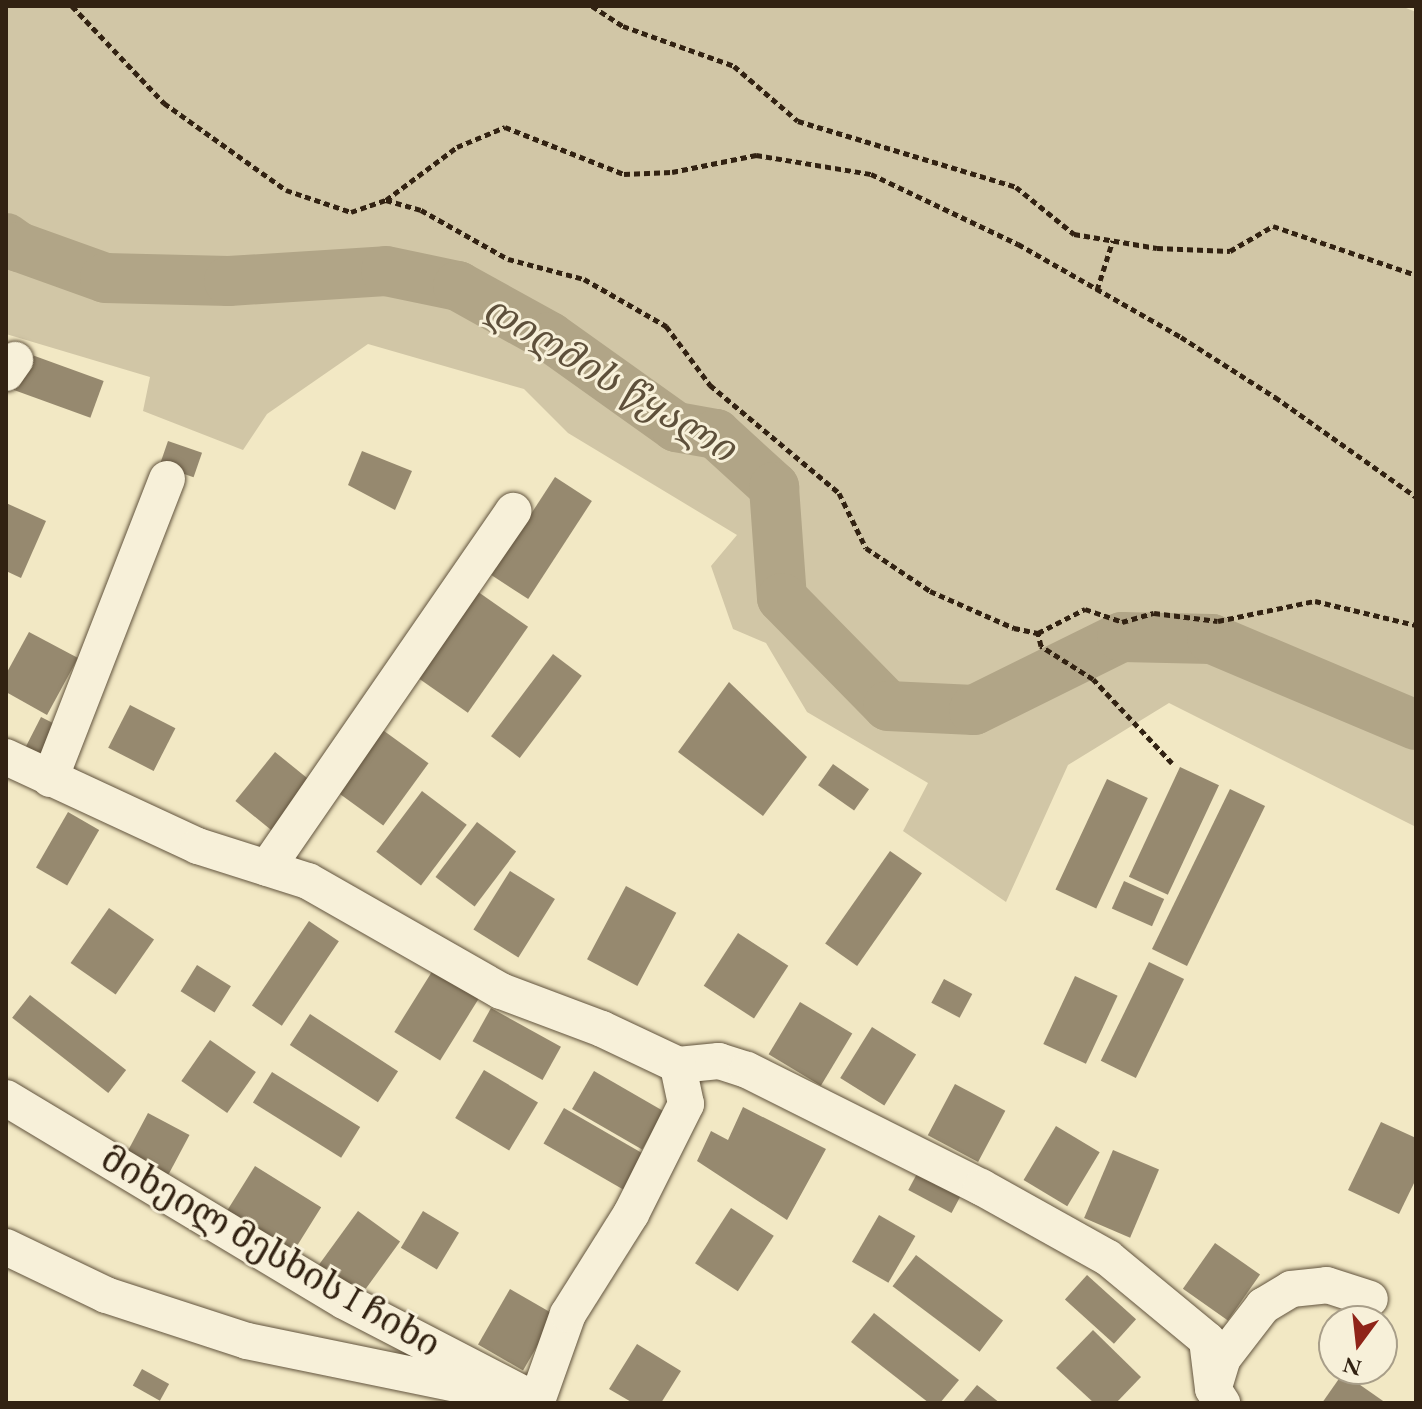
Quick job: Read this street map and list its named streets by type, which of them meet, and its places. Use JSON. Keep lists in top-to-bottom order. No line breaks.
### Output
{"streets":{"street":["მიხეილ მესხის I ჩიხი"]},"water":["დიღმის წყალი"],"north":"bottom"}
